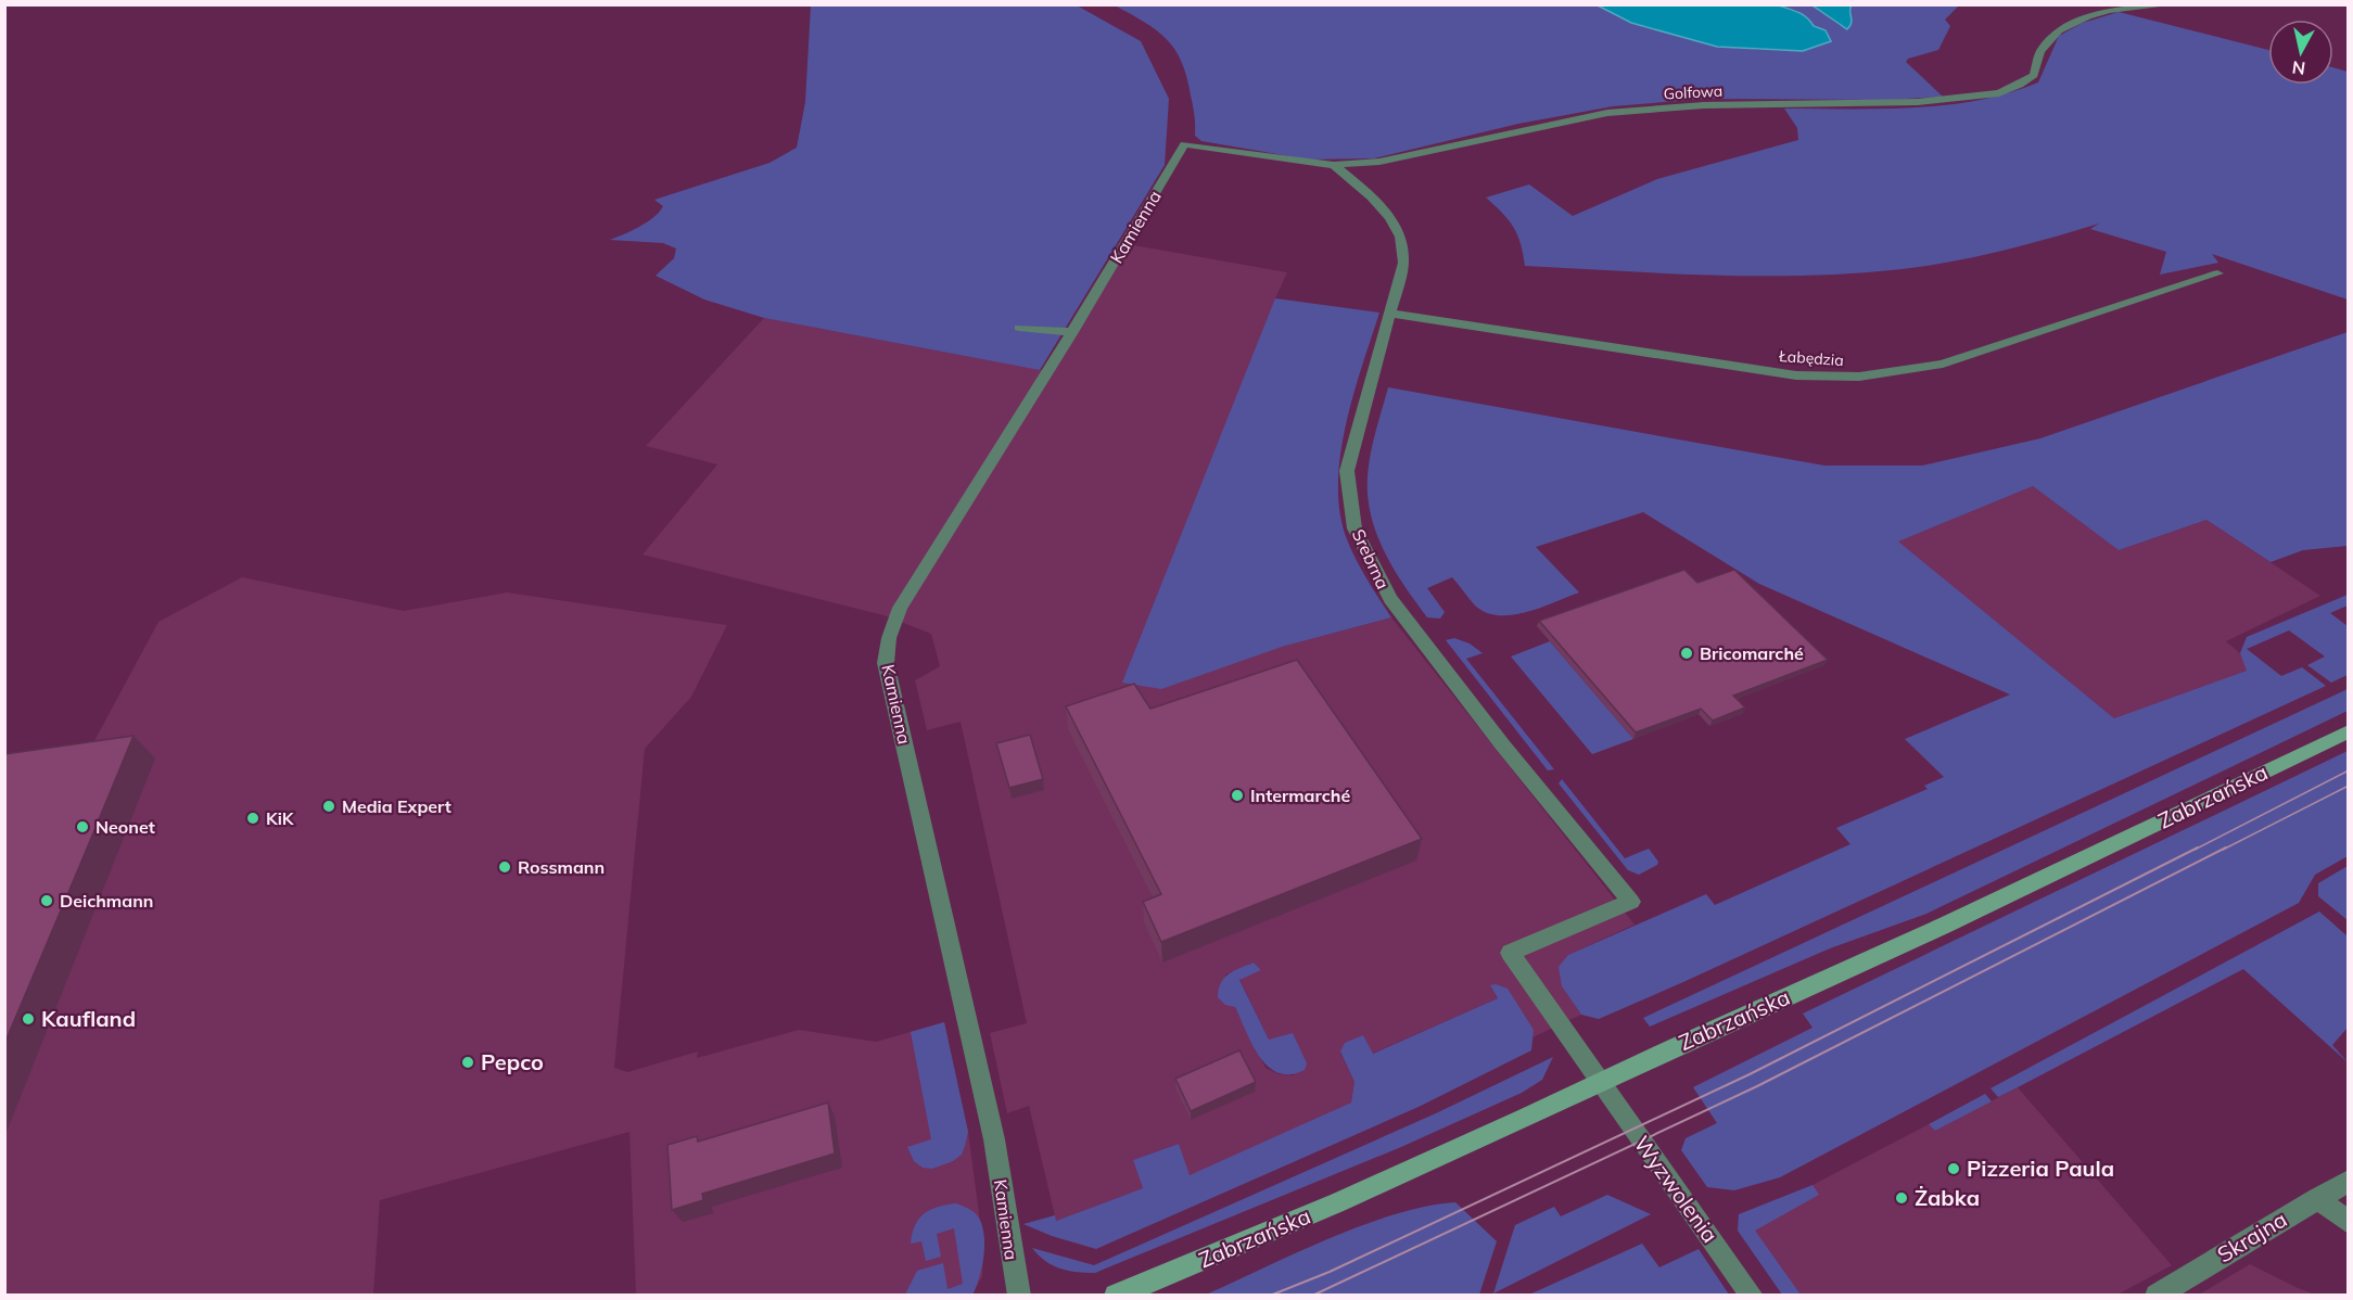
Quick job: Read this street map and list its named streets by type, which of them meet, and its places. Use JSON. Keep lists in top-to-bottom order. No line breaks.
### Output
{"streets":{"main road":["Zabrzańska"],"street":["Golfowa","Kamienna","Łabędzia","Srebrna","Wyzwolenia","Skrajna"]},"crossings":[["Golfowa","Kamienna"],["Golfowa","Srebrna"],["Łabędzia","Srebrna"],["Srebrna","Wyzwolenia"],["Zabrzańska","Wyzwolenia"]],"places":["Bricomarché","Intermarché","Media Expert","KiK","Neonet","Rossmann","Deichmann","Kaufland","Pepco","Pizzeria Paula","Żabka"],"north":"bottom"}
